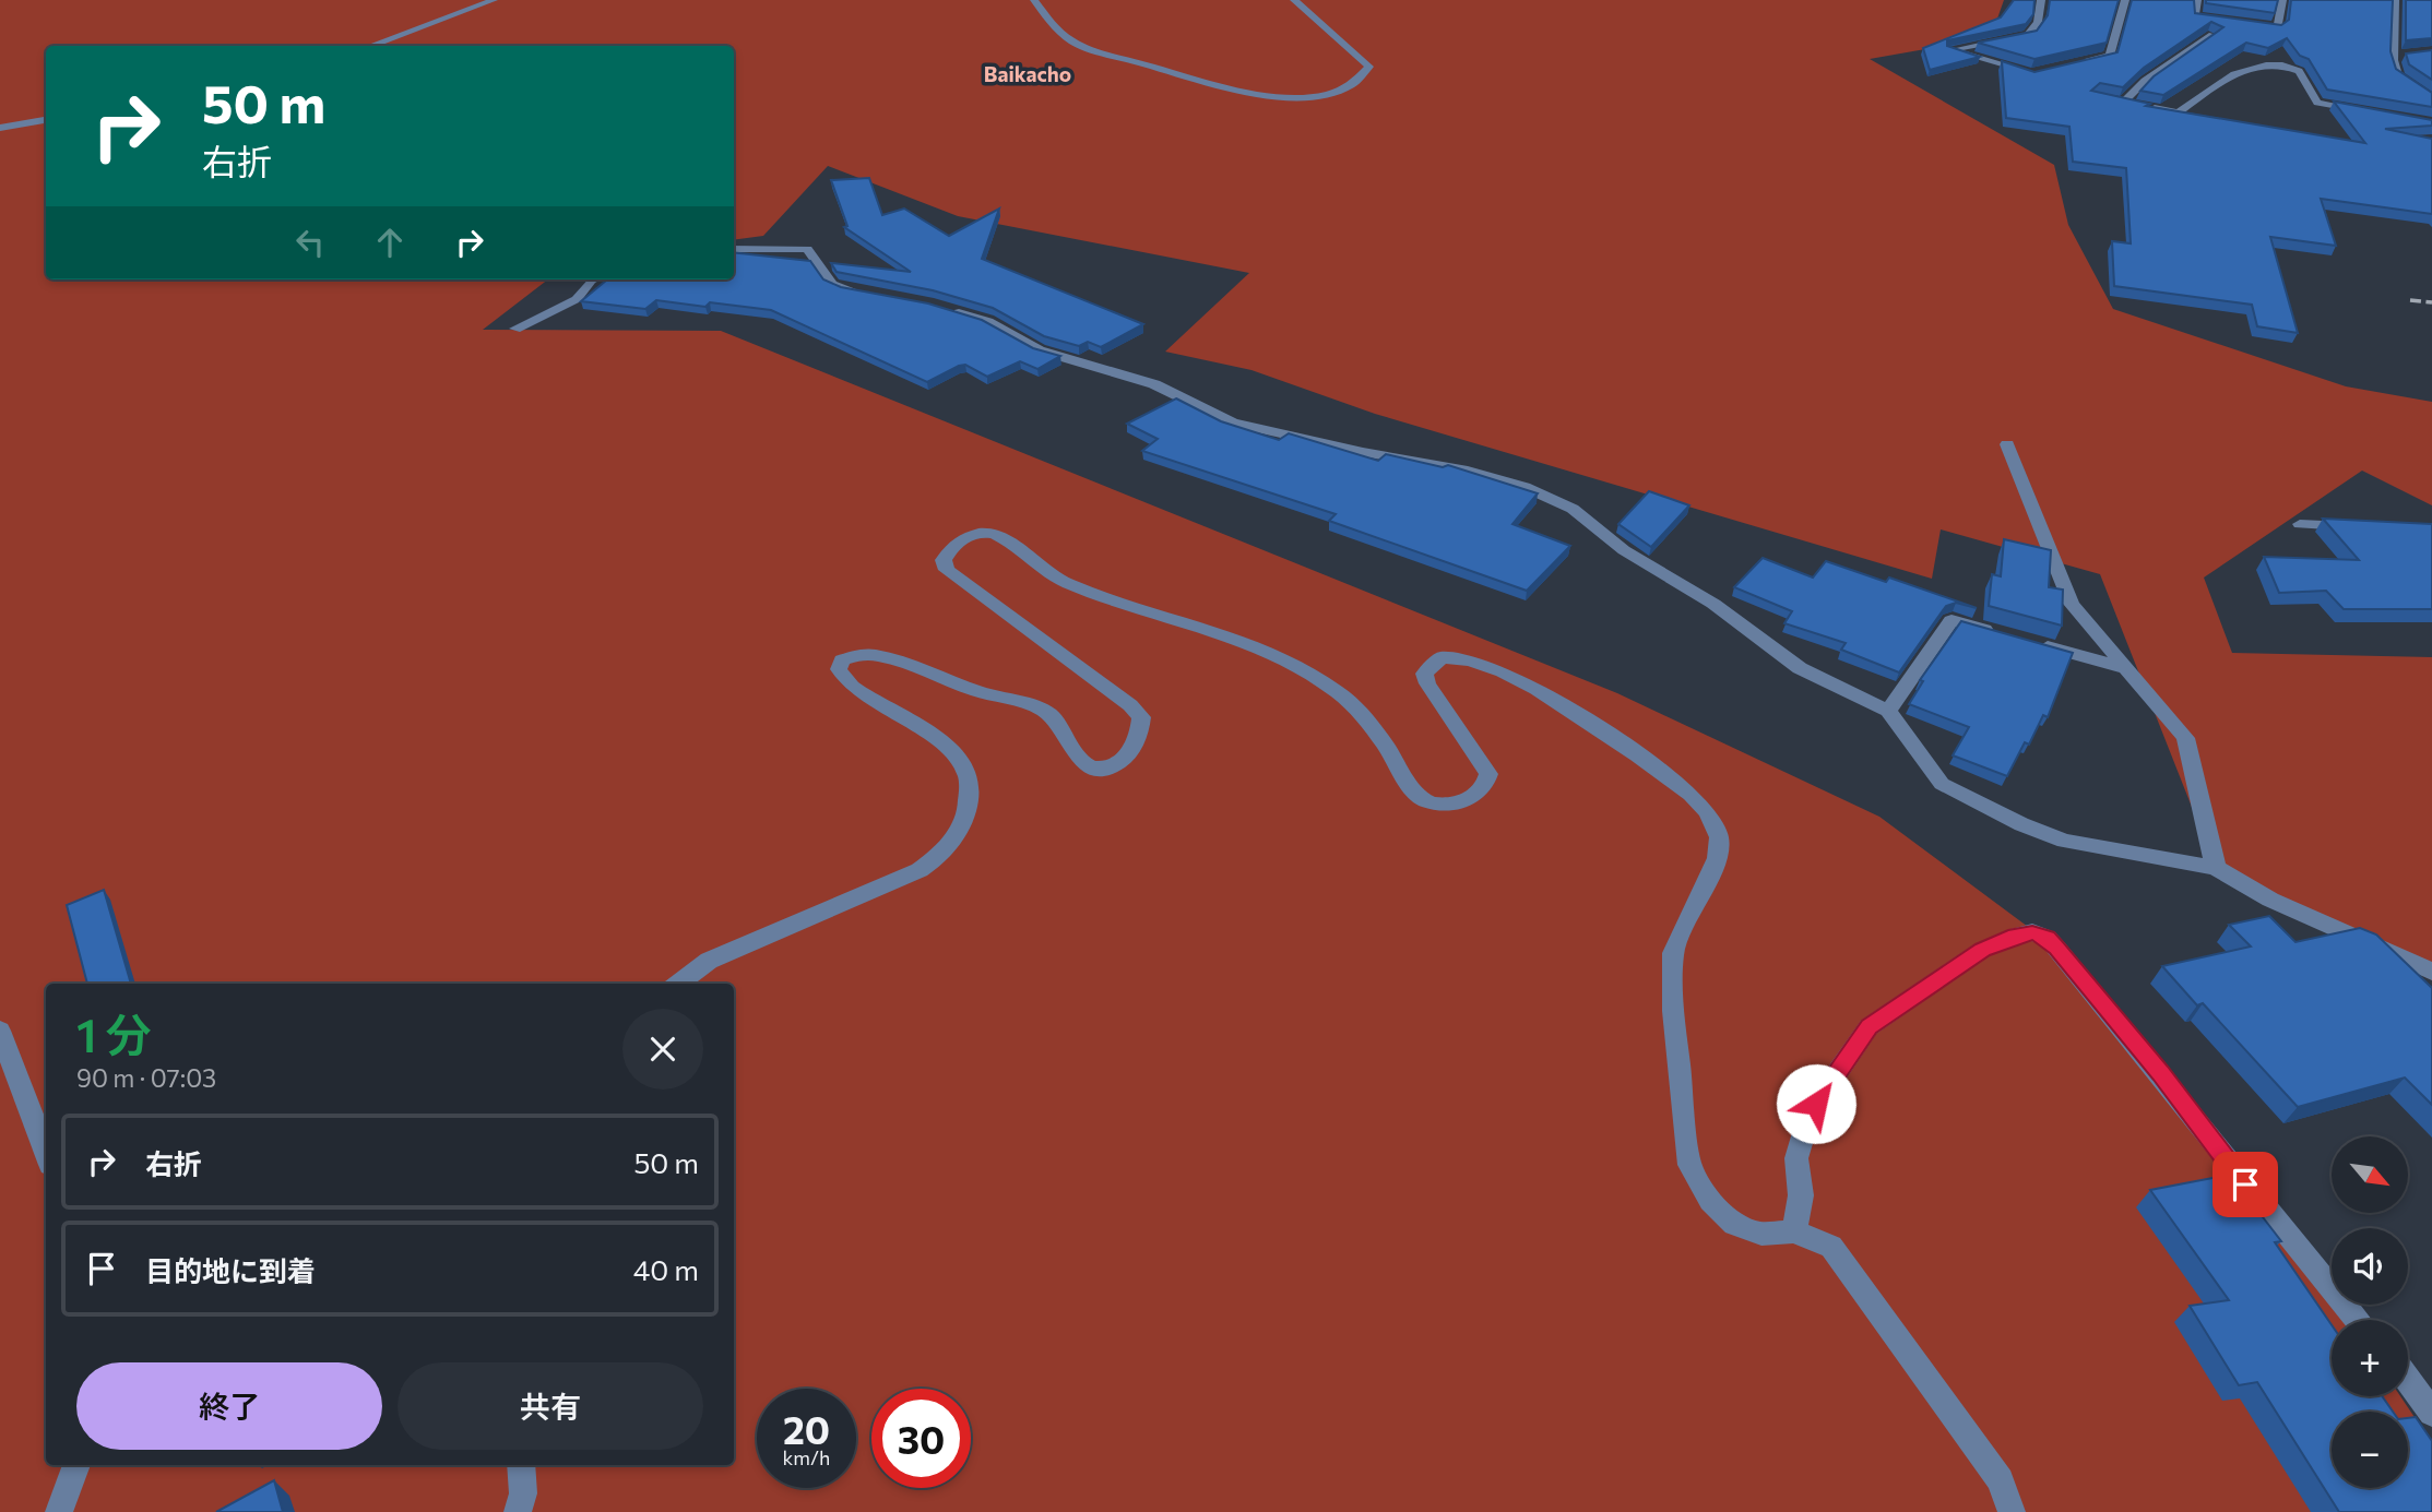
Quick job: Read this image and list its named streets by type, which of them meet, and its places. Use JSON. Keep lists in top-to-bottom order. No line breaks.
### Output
{"districts":["Baikacho"],"north":"bottom right","page":{"turn":["50 m","右折"],"heading":["1 分","90 m · 07:03"],"list":[{"name":"右折","value":"50 m"},{"name":"目的地に到着","value":"40 m"}],"map_buttons":["+","−"],"buttons":["終了","共有"],"speed":"20 km/h","limit":"30"}}
